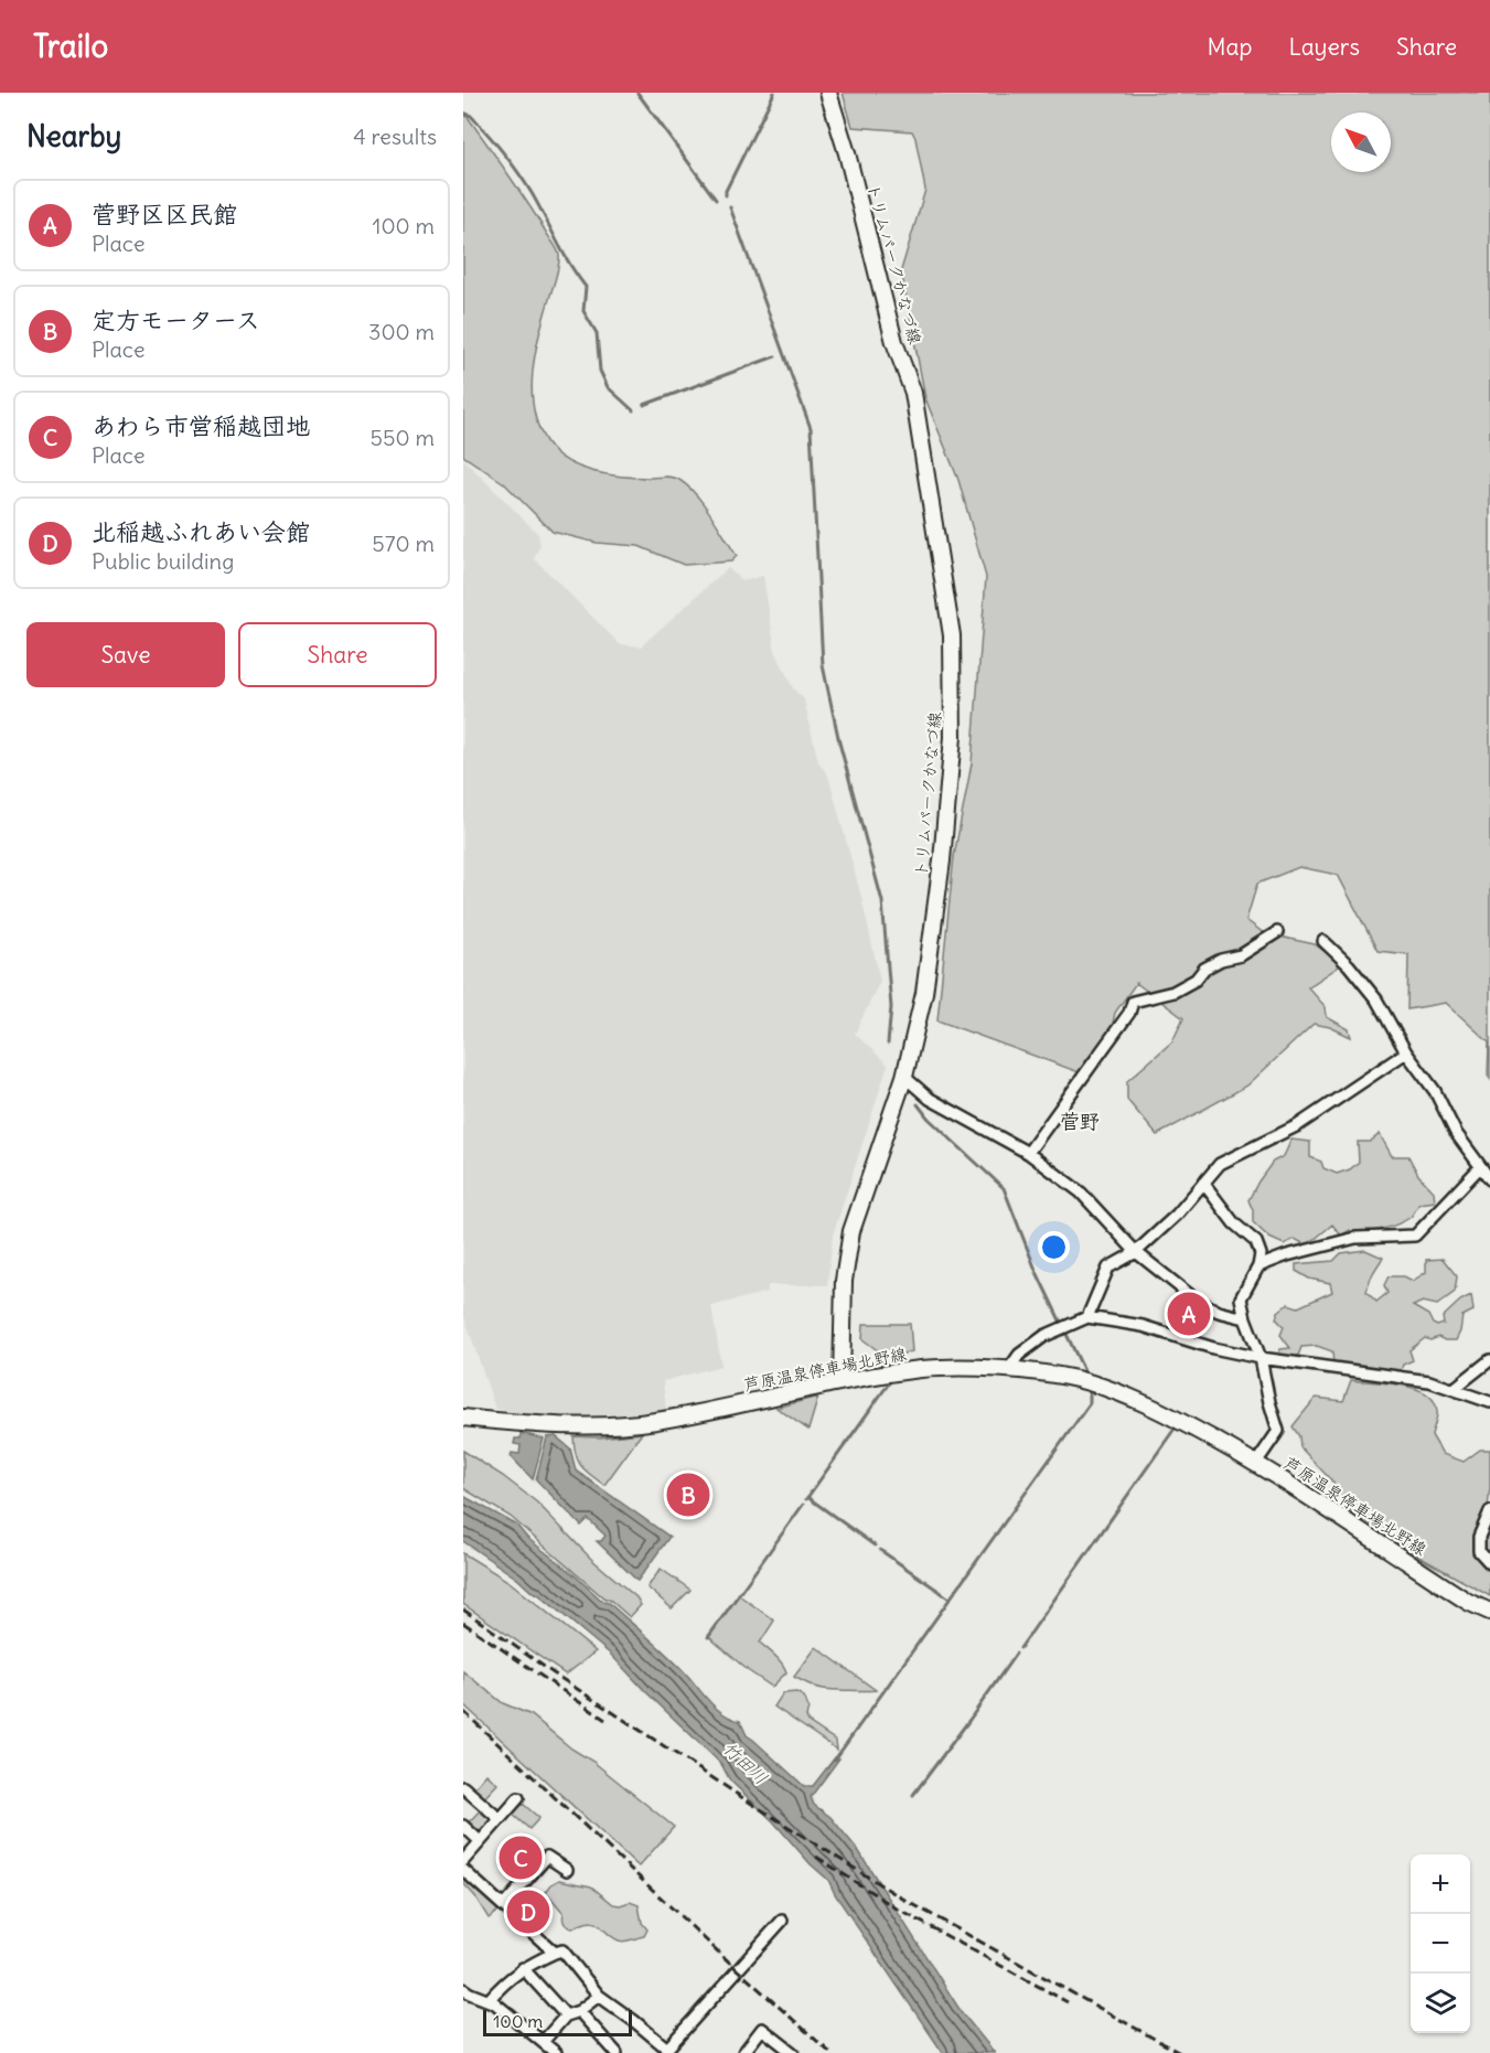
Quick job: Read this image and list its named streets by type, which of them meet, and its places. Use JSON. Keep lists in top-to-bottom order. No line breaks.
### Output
{"streets":{"main road":["トリムパークかなづ線","芦原温泉停車場北野線"]},"crossings":[["トリムパークかなづ線","芦原温泉停車場北野線"]],"districts":["菅野"],"water":["竹田川"],"scale_bar":"100 m","north":"top left","page":{"header":"Trailo","nav":["Map","Layers","Share"],"heading":["Nearby","4 results"],"list":[{"mark":"A","name":"菅野区区民館","note":"Place","value":"100 m"},{"mark":"B","name":"定方モータース","note":"Place","value":"300 m"},{"mark":"C","name":"あわら市営稲越団地","note":"Place","value":"550 m"},{"mark":"D","name":"北稲越ふれあい会館","note":"Public building","value":"570 m"}],"buttons":["Save","Share"],"pins":["A","B","C","D"],"map_buttons":["+","−"],"scale":"100 m"}}
